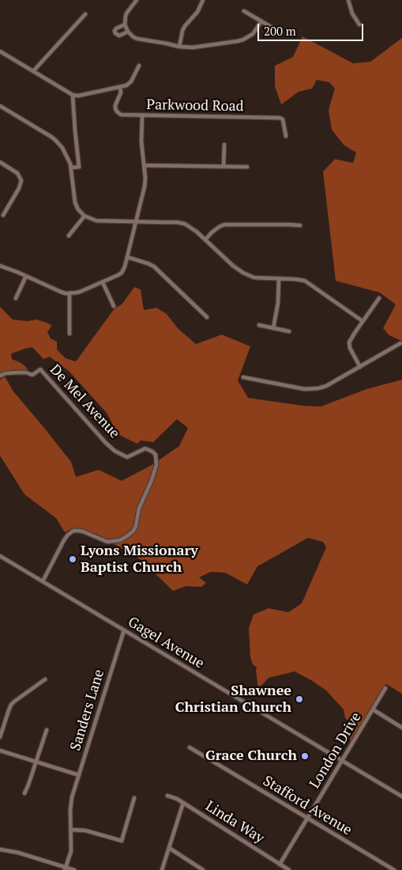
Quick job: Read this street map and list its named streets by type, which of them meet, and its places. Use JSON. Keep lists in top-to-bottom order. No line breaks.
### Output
{"streets":{"street":["Parkwood Road","De Mel Avenue","Gagel Avenue","Sanders Lane","London Drive","Stafford Avenue","Linda Way"]},"crossings":[["De Mel Avenue","Gagel Avenue"],["Gagel Avenue","Sanders Lane"],["Gagel Avenue","London Drive"],["London Drive","Stafford Avenue"],["London Drive","Linda Way"]],"places":["Lyons Missionary Baptist Church","Shawnee Christian Church","Grace Church"],"scale_bar":"200 m"}
